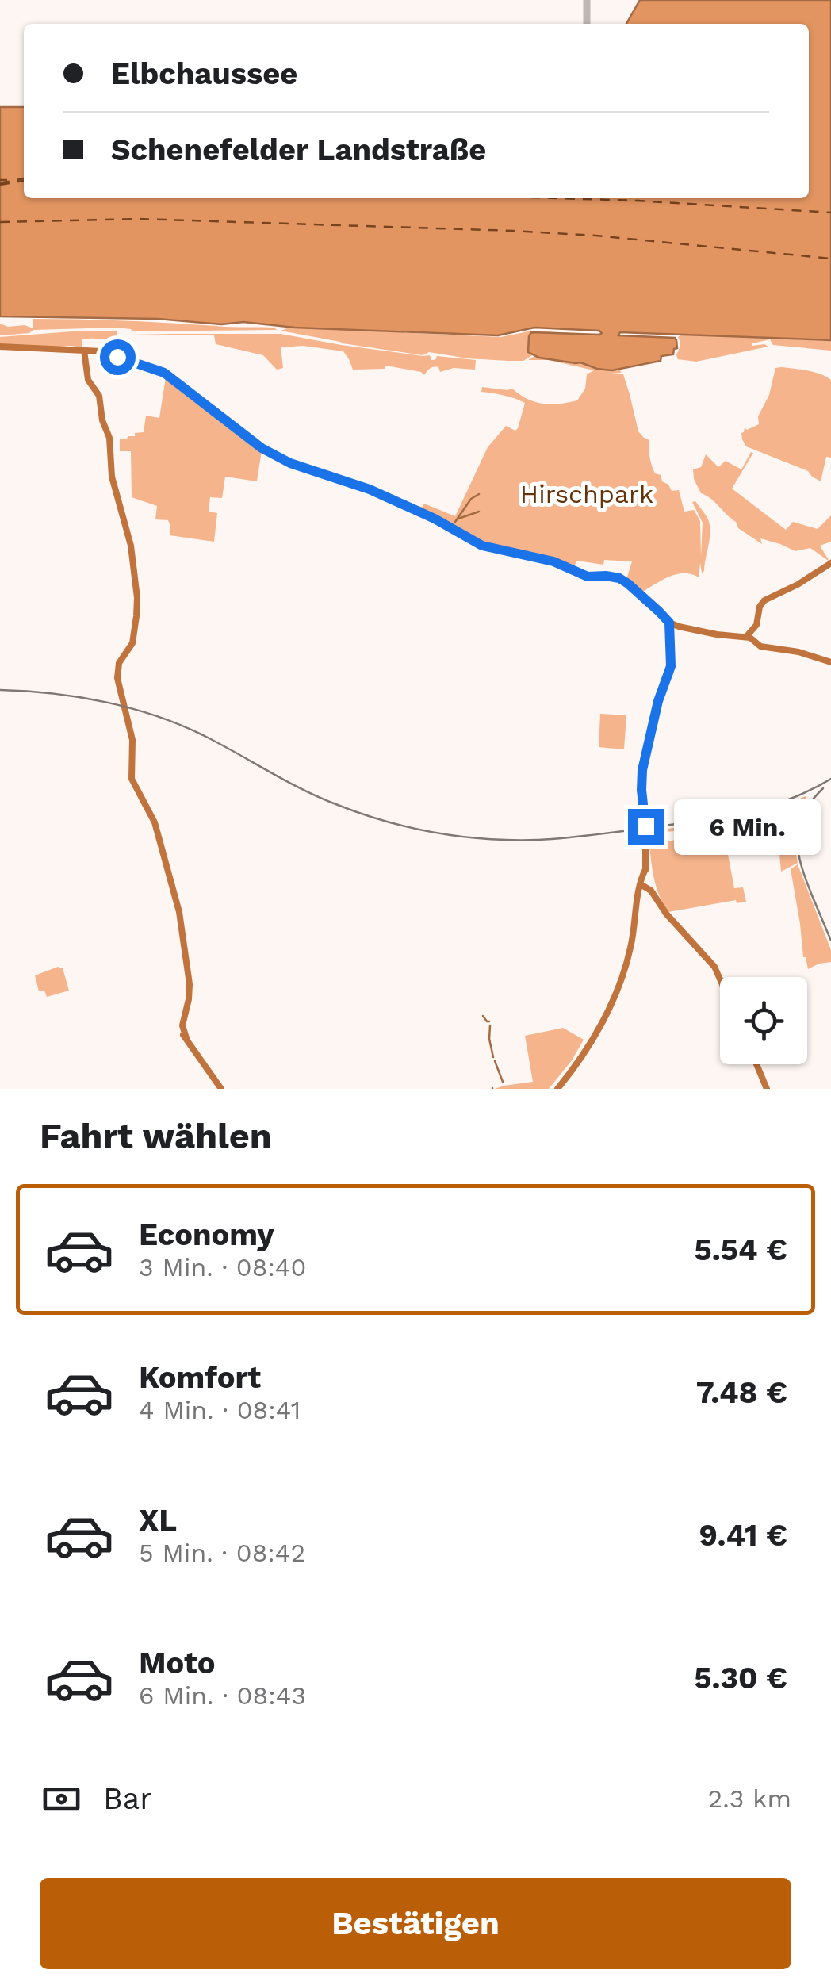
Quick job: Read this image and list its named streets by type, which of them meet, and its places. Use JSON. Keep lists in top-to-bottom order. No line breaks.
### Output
{"parks":["Hirschpark"],"page":{"banner":["Elbchaussee","Schenefelder Landstraße"],"bubble":"6 Min.","heading":"Fahrt wählen","list":[{"name":"Economy","note":"3 Min. · 08:40","value":"5.54 €"},{"name":"Komfort","note":"4 Min. · 08:41","value":"7.48 €"},{"name":"XL","note":"5 Min. · 08:42","value":"9.41 €"},{"name":"Moto","note":"6 Min. · 08:43","value":"5.30 €"}],"pay":["Bar","2.3 km"],"buttons":"Bestätigen"}}
